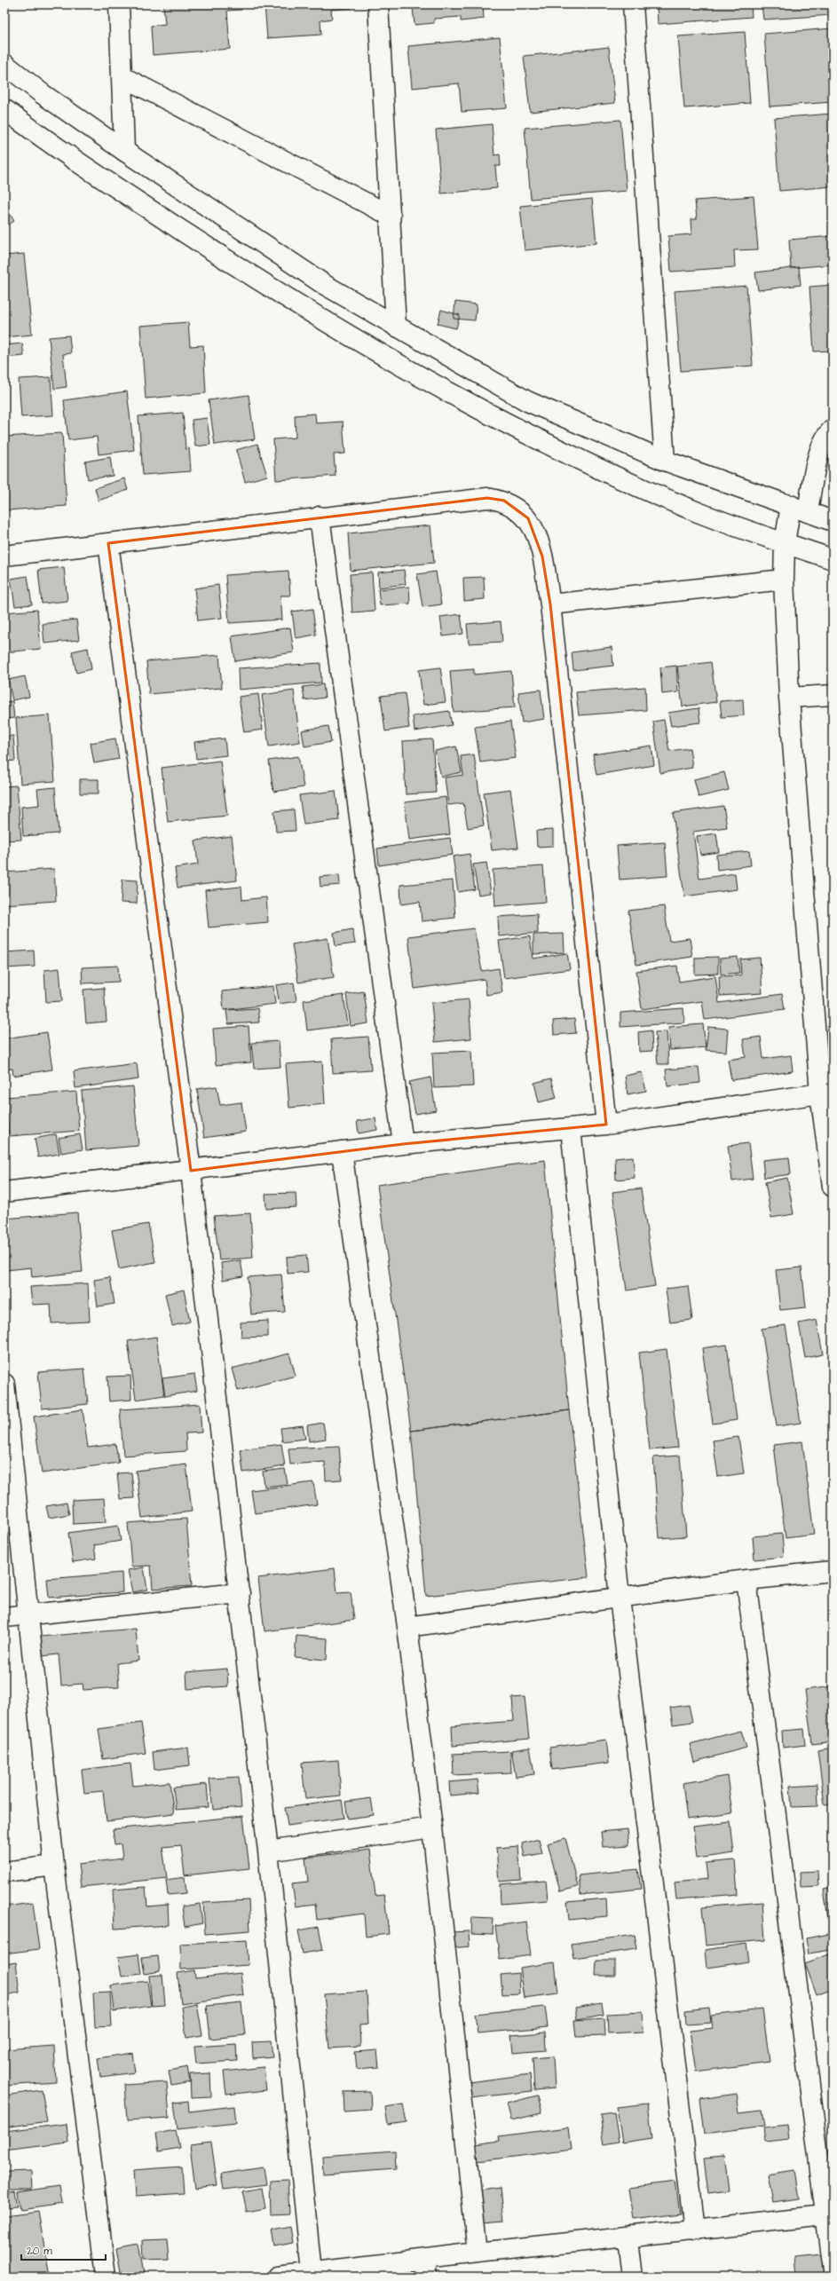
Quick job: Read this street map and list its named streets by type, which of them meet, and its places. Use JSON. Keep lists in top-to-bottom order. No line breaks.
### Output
{"scale_bar":"20 m"}
